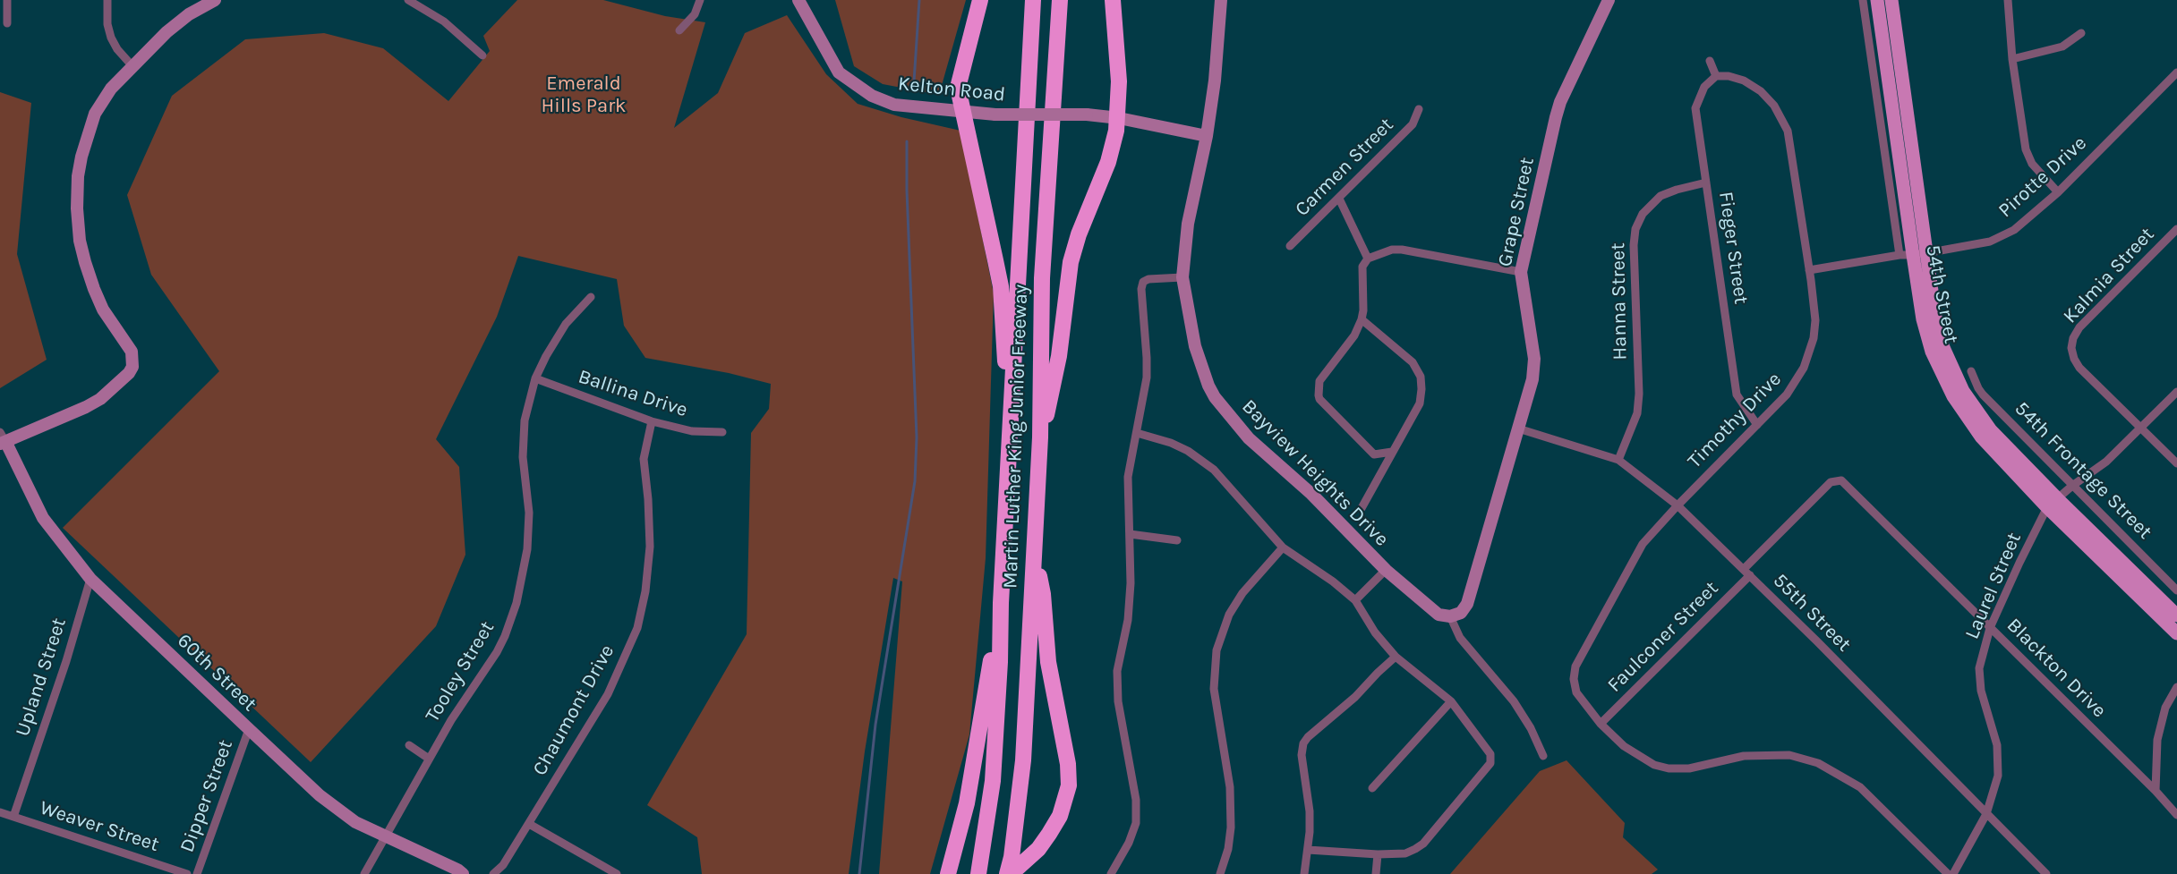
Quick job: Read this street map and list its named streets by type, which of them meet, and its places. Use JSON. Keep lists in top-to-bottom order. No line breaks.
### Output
{"streets":{"highway":["Martin Luther King Junior Freeway"],"main road":["54th Street"],"street":["Kelton Road","Carmen Street","Pirotte Drive","Grape Street","Fieger Street","Kalmia Street","Hanna Street","Ballina Drive","Timothy Drive","54th Frontage Street","Bayview Heights Drive","Laurel Street","55th Street","Faulconer Street","Blackton Drive","Tooley Street","60th Street","Upland Street","Chaumont Drive","Dipper Street","Weaver Street"]},"crossings":[["Kelton Road","Bayview Heights Drive"],["Pirotte Drive","54th Street"],["Pirotte Drive","Timothy Drive"],["Grape Street","Bayview Heights Drive"],["Grape Street","55th Street"],["Fieger Street","Hanna Street"],["Fieger Street","Timothy Drive"],["Kalmia Street","Laurel Street"],["54th Street","Laurel Street"],["Hanna Street","55th Street"],["Ballina Drive","Tooley Street"],["Ballina Drive","Chaumont Drive"],["Timothy Drive","55th Street"],["Timothy Drive","Faulconer Street"],["54th Frontage Street","Laurel Street"],["Laurel Street","55th Street"],["Laurel Street","Blackton Drive"],["55th Street","Faulconer Street"],["Faulconer Street","Blackton Drive"],["Tooley Street","60th Street"],["60th Street","Upland Street"],["60th Street","Dipper Street"],["Upland Street","Weaver Street"]],"parks":["Emerald Hills Park"]}
